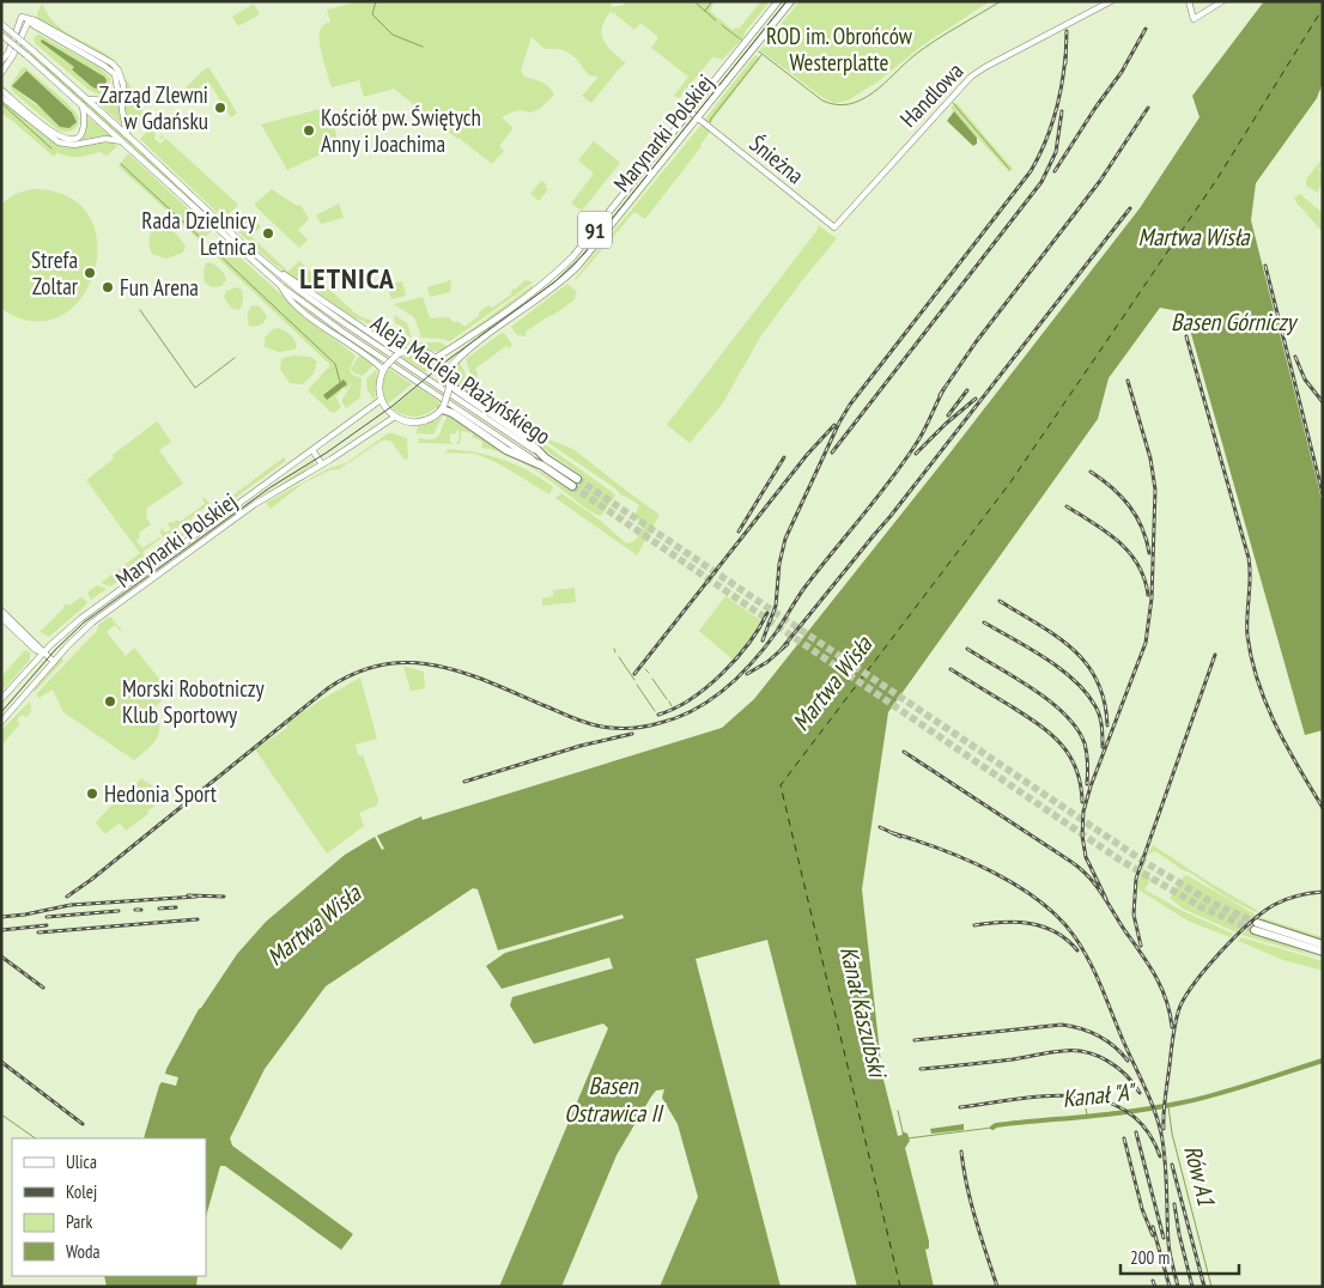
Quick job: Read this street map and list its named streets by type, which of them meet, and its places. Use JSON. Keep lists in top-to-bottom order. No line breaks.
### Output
{"streets":{"highway":["Aleja Macieja Płażyńskiego"],"main road":["Handlowa","Marynarki Polskiej","Śnieżna","91"]},"crossings":[["Handlowa","Śnieżna"],["Marynarki Polskiej","Śnieżna"]],"districts":["LETNICA"],"water":["Martwa Wisła","Basen Górniczy","Kanał Kaszubski","Basen Ostrawica II","Kanał \"A\"","Rów A1"],"parks":["ROD im. Obrońców Westerplatte"],"places":["Zarząd Zlewni w Gdańsku","Kościół pw. Świętych Anny i Joachima","Rada Dzielnicy Letnica","Strefa Zoltar","Fun Arena","Morski Robotniczy Klub Sportowy","Hedonia Sport"],"legend":["Ulica","Kolej","Park","Woda"],"scale_bar":"200 m"}
